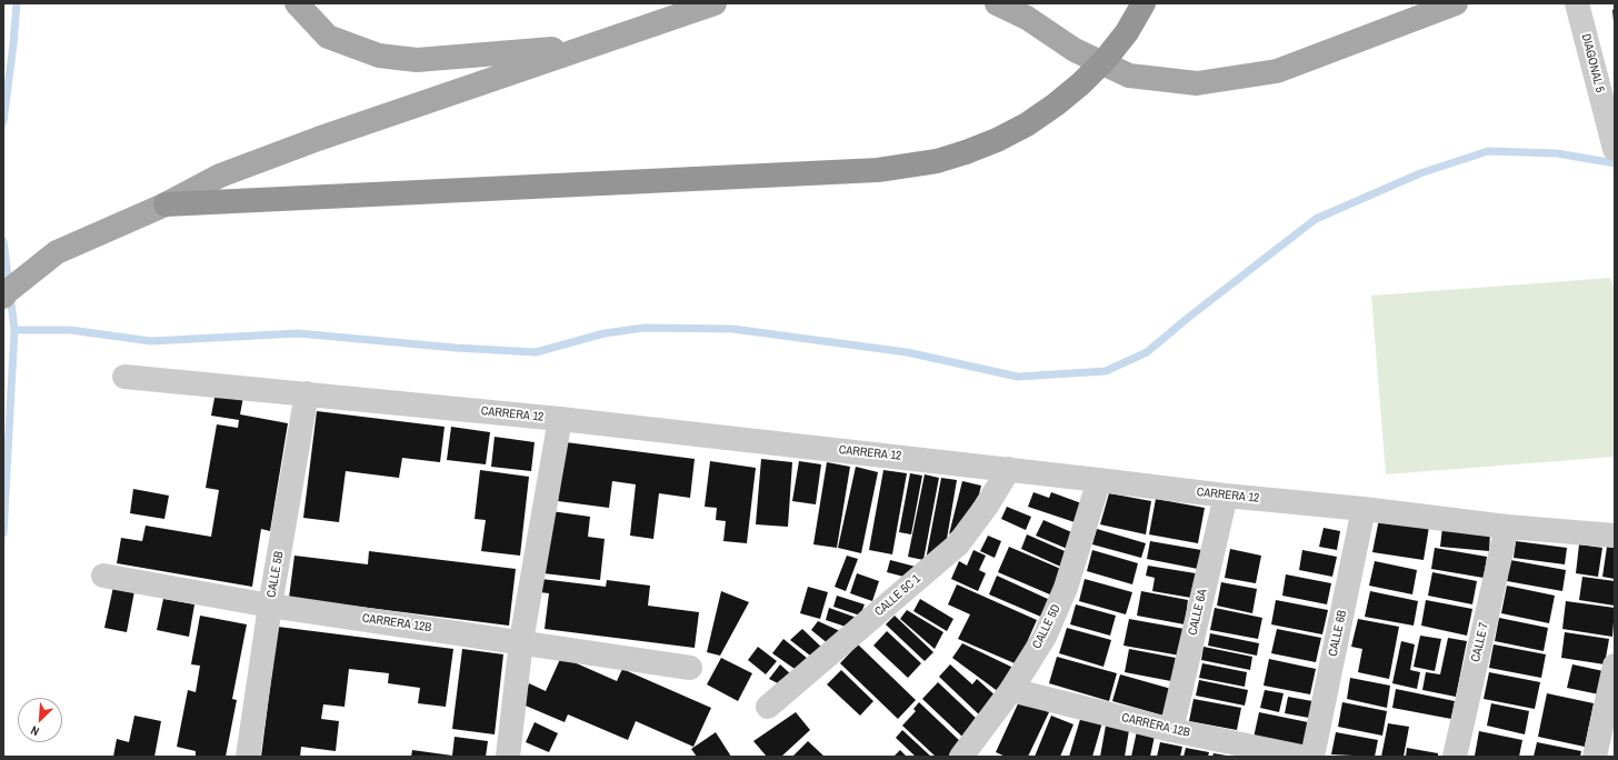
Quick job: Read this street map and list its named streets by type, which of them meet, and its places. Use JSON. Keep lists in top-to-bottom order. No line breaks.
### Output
{"streets":{"street":["DIAGONAL 5","CARRERA 12","CALLE 5B","CALLE 5C 1","CALLE 6A","CARRERA 12B","CALLE 5D","CALLE 6B","CALLE 7"]},"crossings":[["CARRERA 12","CALLE 5B"],["CARRERA 12","CALLE 5C 1"],["CARRERA 12","CALLE 6A"],["CARRERA 12","CALLE 5D"],["CARRERA 12","CALLE 6B"],["CARRERA 12","CALLE 7"],["CALLE 5B","CARRERA 12B"],["CALLE 6A","CARRERA 12B"],["CARRERA 12B","CALLE 5D"]],"north":"bottom left"}
